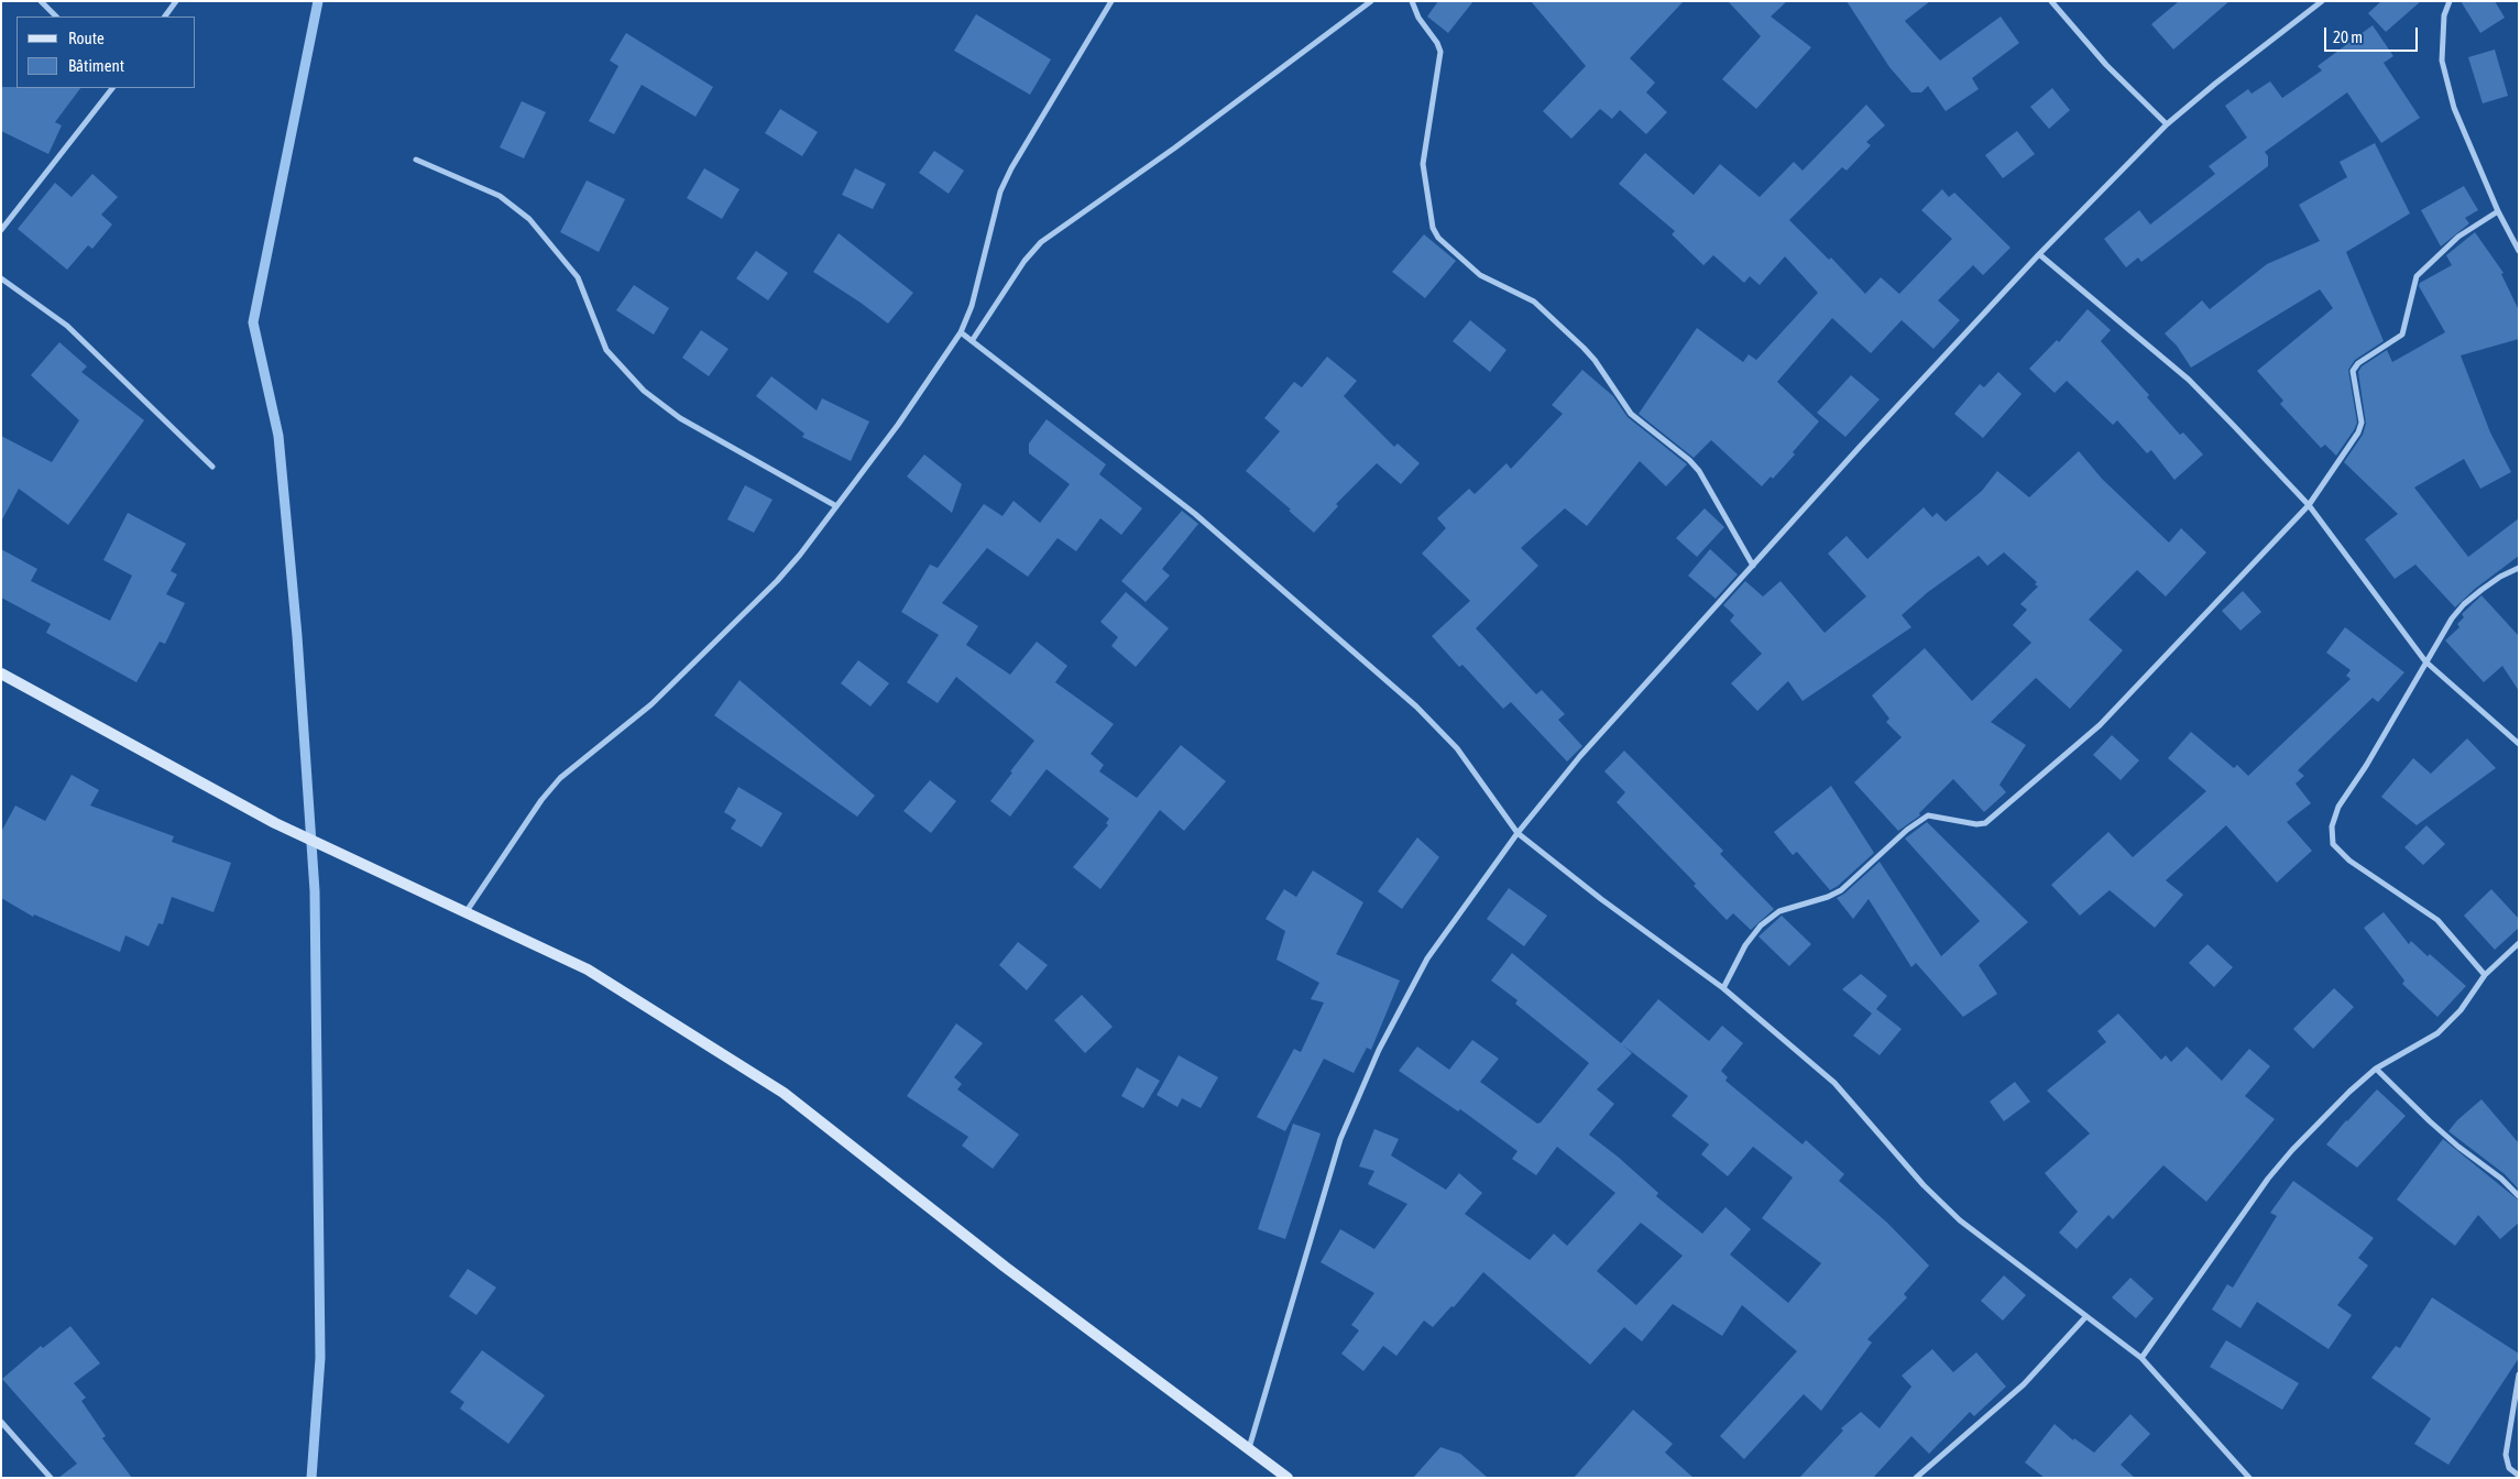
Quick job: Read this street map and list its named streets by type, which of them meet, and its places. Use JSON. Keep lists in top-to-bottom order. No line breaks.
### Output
{"legend":["Route","Bâtiment"],"scale_bar":"20 m"}
